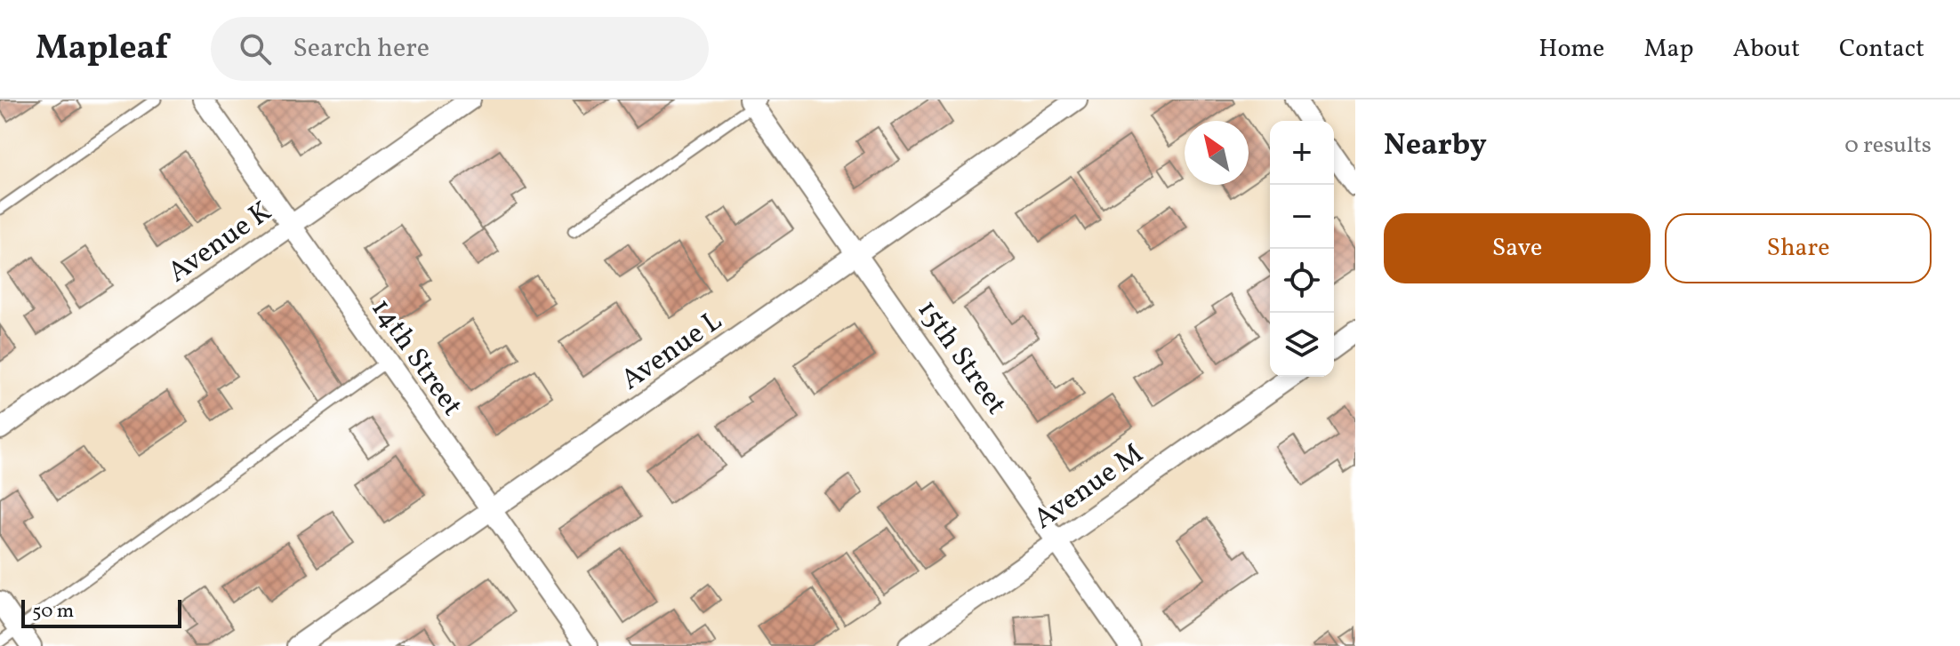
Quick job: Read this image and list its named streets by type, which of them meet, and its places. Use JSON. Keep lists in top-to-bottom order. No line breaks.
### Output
{"streets":{"street":["Avenue K","Avenue L","14th Street","15th Street","Avenue M"]},"crossings":[["Avenue K","14th Street"],["Avenue L","14th Street"],["Avenue L","15th Street"],["15th Street","Avenue M"]],"scale_bar":"50 m","north":"top left","page":{"header":"Mapleaf","search":"Search here","nav":["Home","Map","About","Contact"],"heading":["Nearby","0 results"],"map_buttons":["+","−"],"buttons":["Save","Share"],"scale":"50 m"}}
